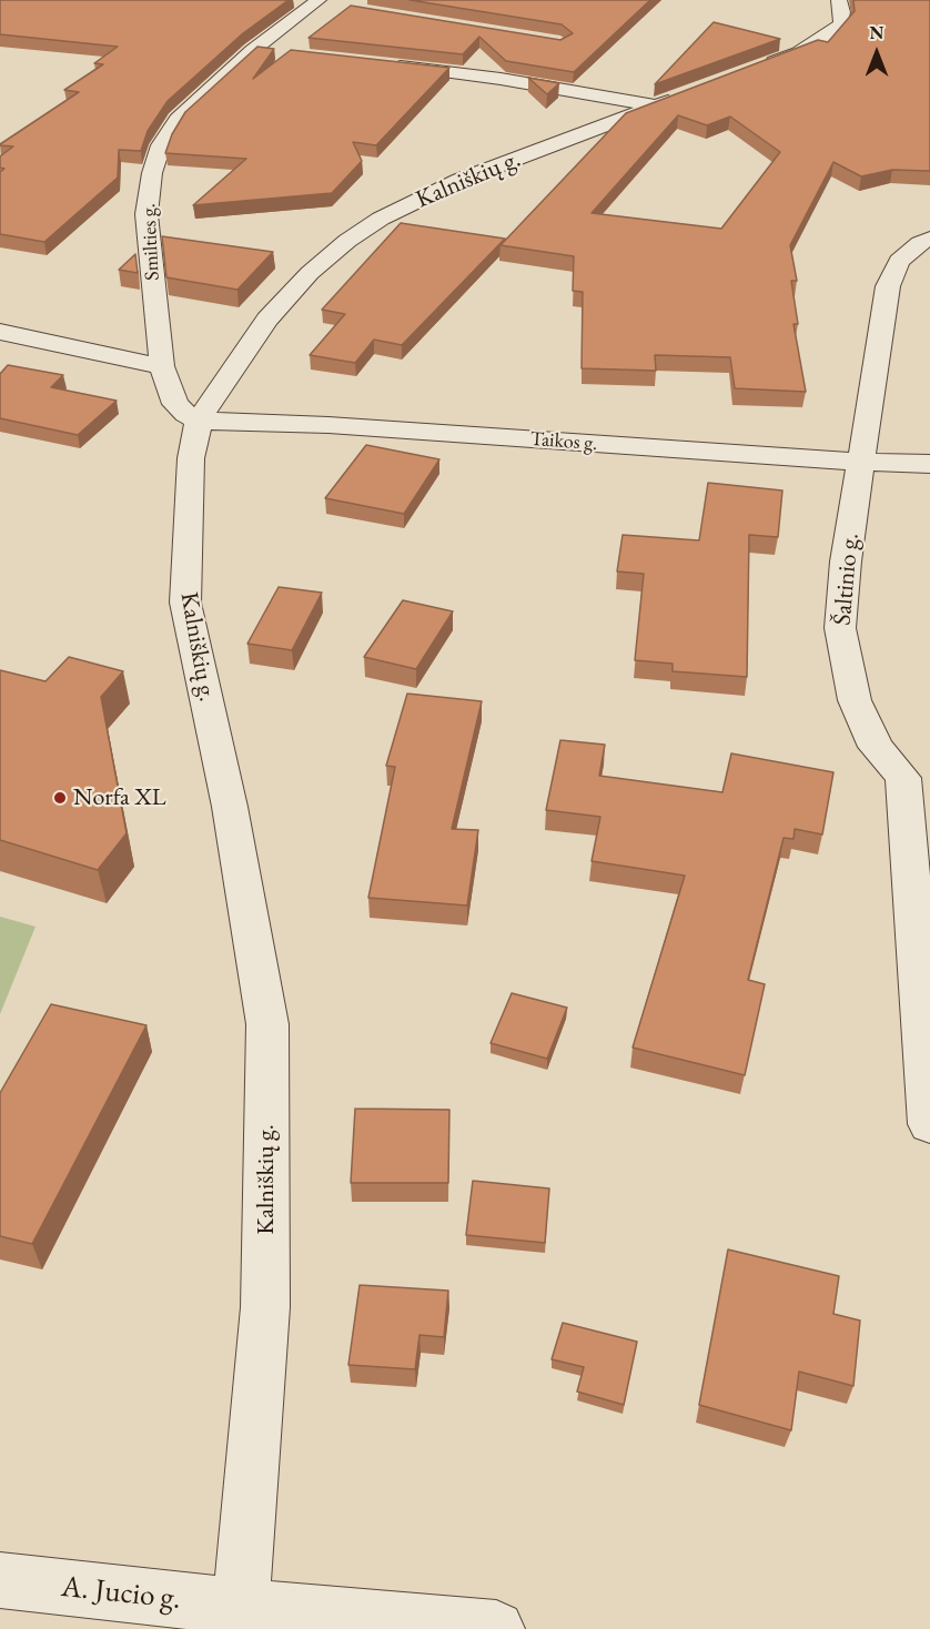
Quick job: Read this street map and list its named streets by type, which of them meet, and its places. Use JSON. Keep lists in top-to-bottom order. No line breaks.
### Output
{"streets":{"street":["Kalniškių g.","Smilties g.","Taikos g.","Šaltinio g.","A. Jucio g."]},"crossings":[["Kalniškių g.","Smilties g."],["Kalniškių g.","Taikos g."],["Kalniškių g.","A. Jucio g."],["Smilties g.","Taikos g."],["Taikos g.","Šaltinio g."]],"places":["Norfa XL"],"north":"top"}
